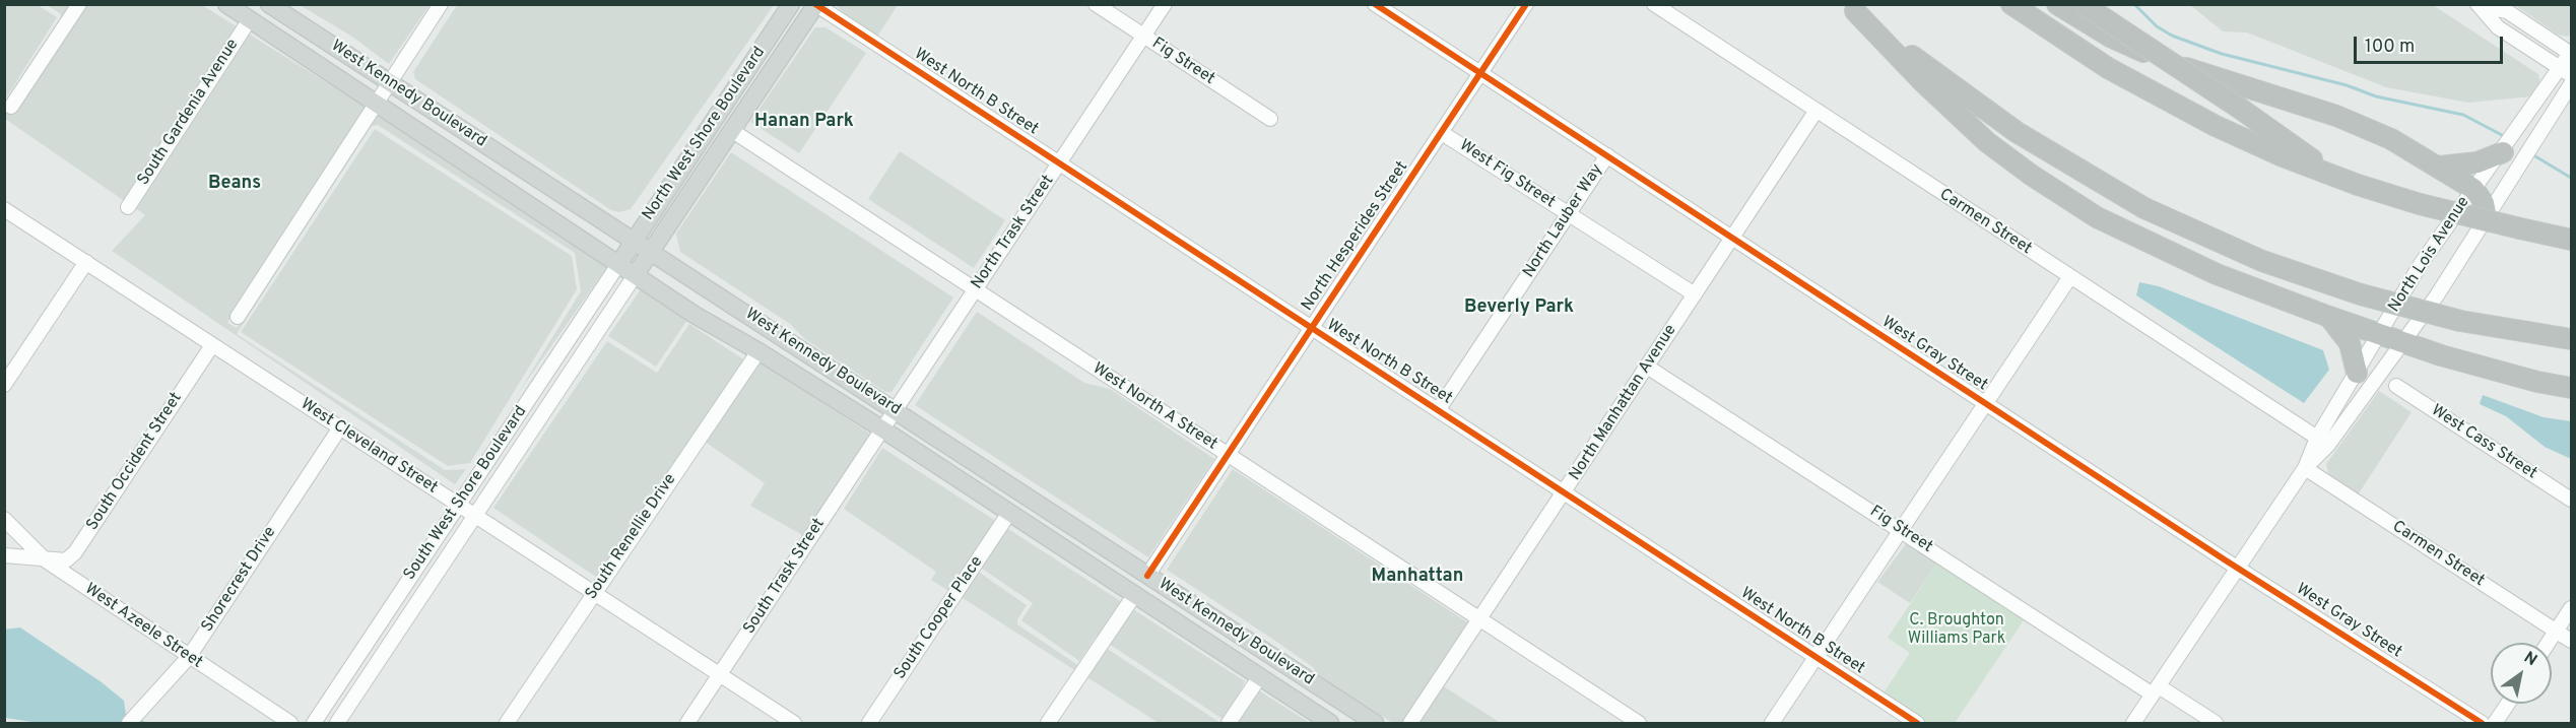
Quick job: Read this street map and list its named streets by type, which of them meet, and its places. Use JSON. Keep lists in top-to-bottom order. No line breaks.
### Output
{"streets":{"main road":["West Kennedy Boulevard","North West Shore Boulevard"],"street":["Fig Street","West North B Street","South Gardenia Avenue","West Fig Street","North Lauber Way","Carmen Street","North Trask Street","North Hesperides Street","North Lois Avenue","West Gray Street","North Manhattan Avenue","West North A Street","West Cass Street","West Cleveland Street","South Occident Street","South West Shore Boulevard","South Renellie Drive","South Trask Street","Shorecrest Drive","South Cooper Place","West Azeele Street"]},"crossings":[["Fig Street","North Trask Street"],["Fig Street","North Lois Avenue"],["Fig Street","North Manhattan Avenue"],["West North B Street","North West Shore Boulevard"],["West North B Street","North Lauber Way"],["West North B Street","North Trask Street"],["West North B Street","North Hesperides Street"],["West North B Street","North Manhattan Avenue"],["West Kennedy Boulevard","South Gardenia Avenue"],["West Kennedy Boulevard","North West Shore Boulevard"],["West Kennedy Boulevard","North Trask Street"],["West Kennedy Boulevard","North Hesperides Street"],["West Kennedy Boulevard","South West Shore Boulevard"],["West Kennedy Boulevard","South Renellie Drive"],["West Kennedy Boulevard","South Trask Street"],["West Kennedy Boulevard","South Cooper Place"],["North West Shore Boulevard","West North A Street"],["North West Shore Boulevard","South West Shore Boulevard"],["West Fig Street","North Lauber Way"],["West Fig Street","North Hesperides Street"],["West Fig Street","North Manhattan Avenue"],["North Lauber Way","West Gray Street"],["Carmen Street","North Lois Avenue"],["Carmen Street","North Manhattan Avenue"],["North Trask Street","West North A Street"],["North Trask Street","South Trask Street"],["North Hesperides Street","West Gray Street"],["North Hesperides Street","West North A Street"],["North Lois Avenue","West Gray Street"],["West Gray Street","North Manhattan Avenue"],["North Manhattan Avenue","West North A Street"],["West Cleveland Street","South Occident Street"],["West Cleveland Street","South West Shore Boulevard"],["West Cleveland Street","South Renellie Drive"],["West Cleveland Street","South Trask Street"],["West Cleveland Street","Shorecrest Drive"],["South Occident Street","West Azeele Street"],["Shorecrest Drive","West Azeele Street"]],"districts":["Hanan Park","Beans","Beverly Park","Manhattan"],"parks":["C. Broughton Williams Park"],"scale_bar":"100 m","north":"top right"}
